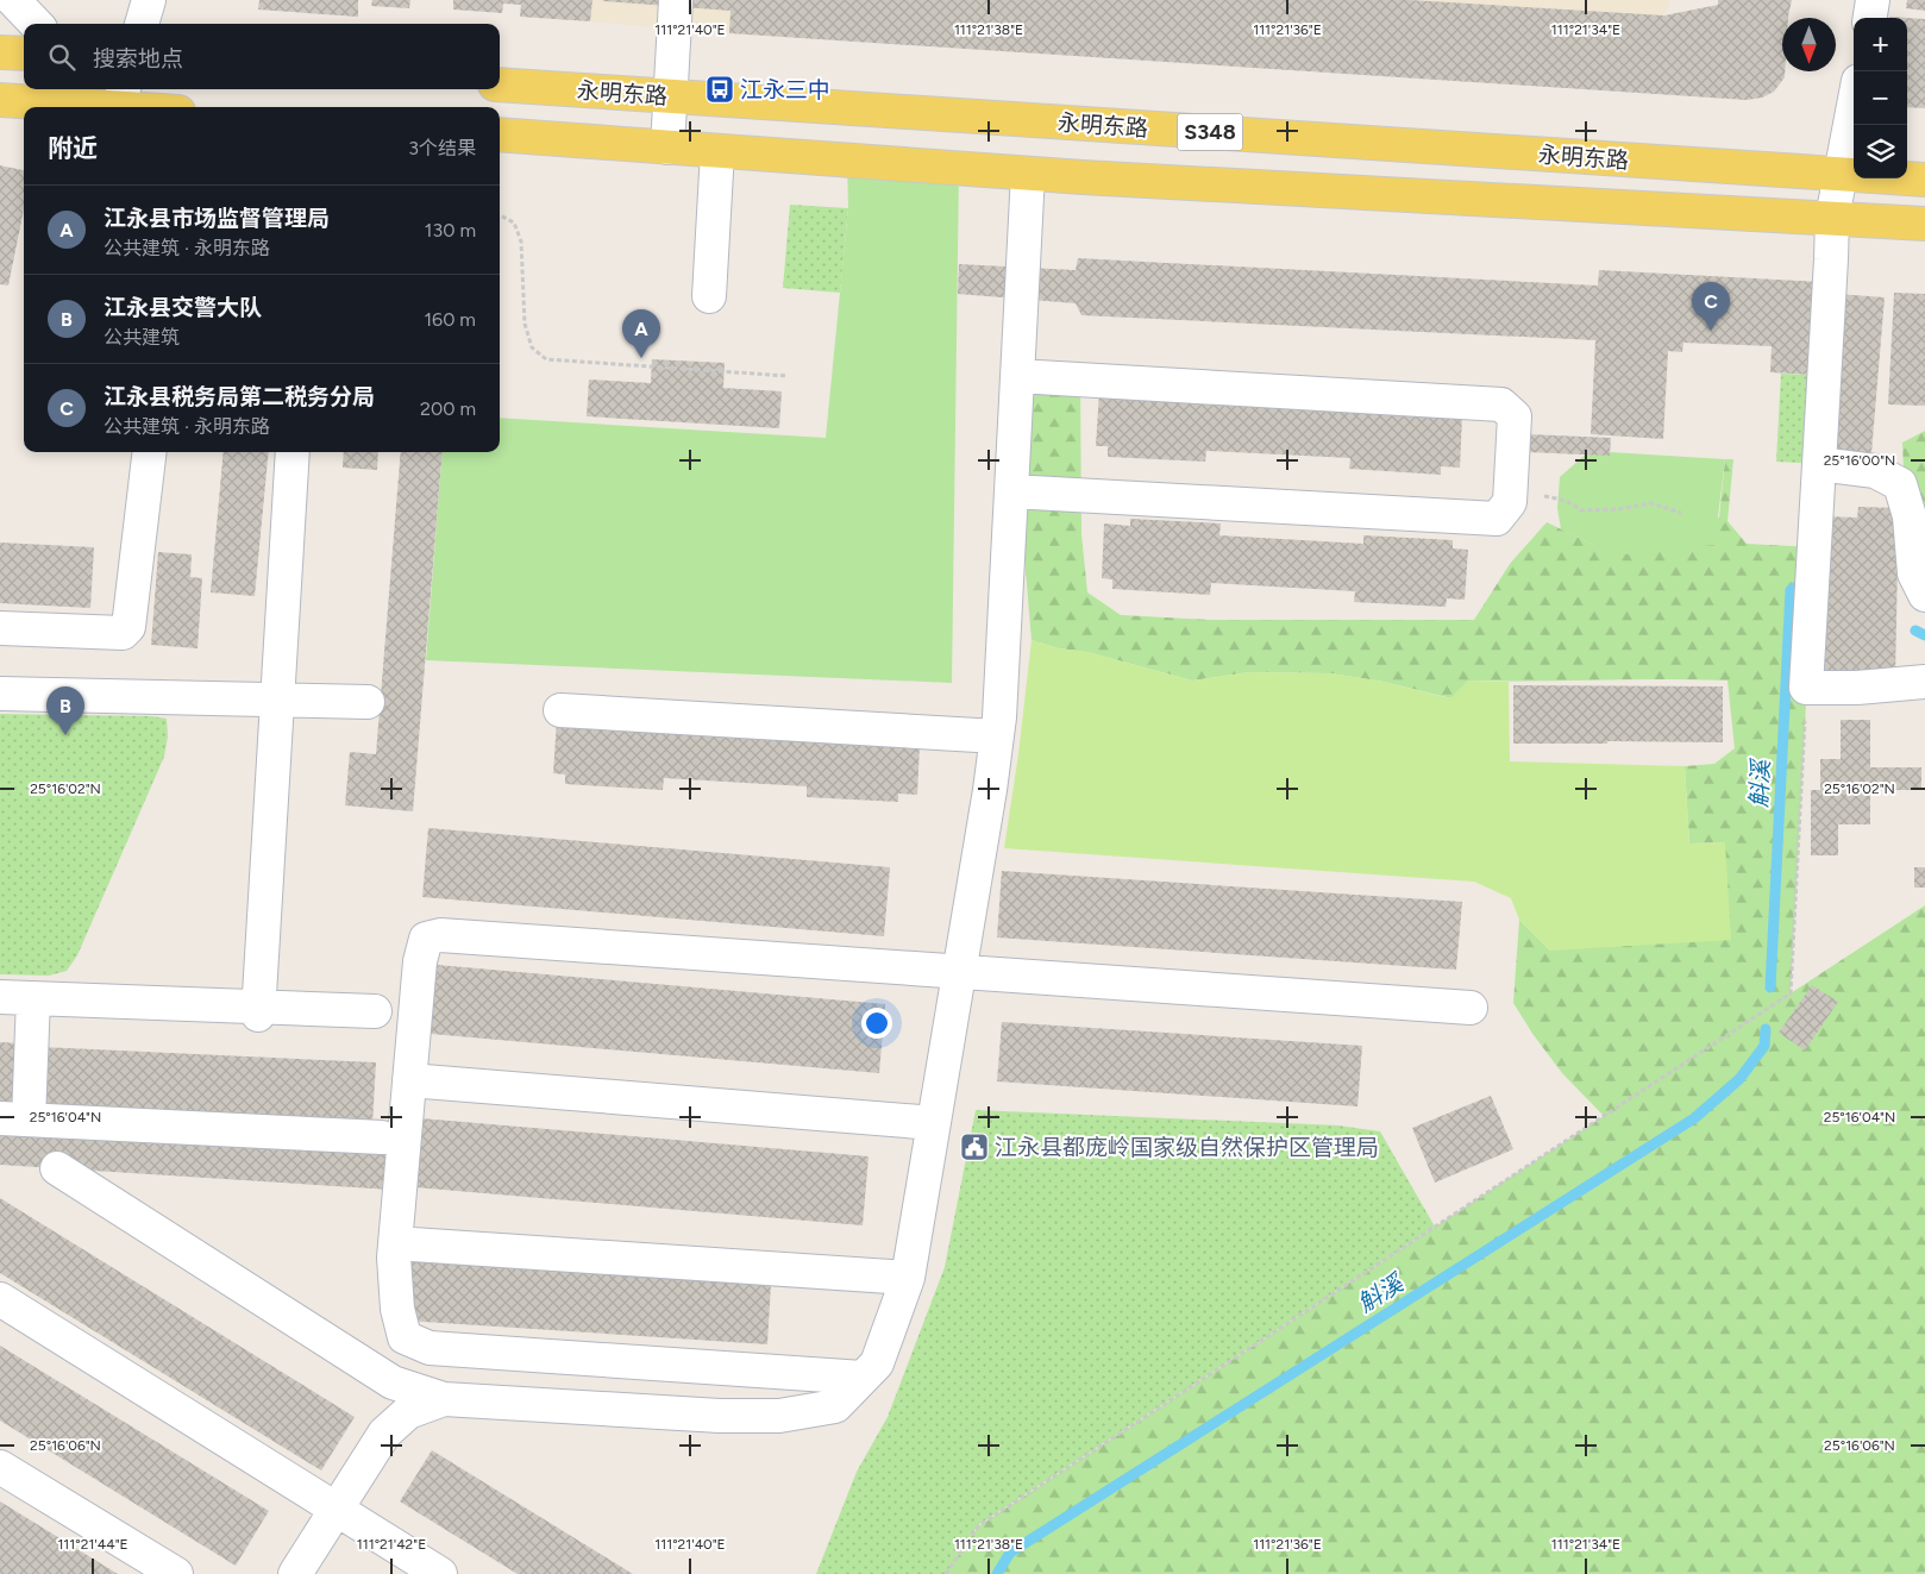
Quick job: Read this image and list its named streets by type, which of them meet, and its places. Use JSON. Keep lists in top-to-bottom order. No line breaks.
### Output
{"streets":{"main road":["永明东路","S348"]},"water":["斛溪"],"places":{"bus stop":["江永三中"],"public building":["江永县都庞岭国家级自然保护区管理局"]},"north":"bottom","page":{"map_buttons":["+","−"],"search":"搜索地点","heading":["附近","3个结果"],"list":[{"mark":"A","name":"江永县市场监督管理局","note":"公共建筑 · 永明东路","value":"130 m"},{"mark":"B","name":"江永县交警大队","note":"公共建筑","value":"160 m"},{"mark":"C","name":"江永县税务局第二税务分局","note":"公共建筑 · 永明东路","value":"200 m"}],"pins":["C","A","B"]},"coordinates":["111°21'40\"E","111°21'38\"E","111°21'36\"E","111°21'34\"E","25°16'00\"N","25°16'02\"N","25°16'04\"N","25°16'06\"N","111°21'44\"E","111°21'42\"E"]}
